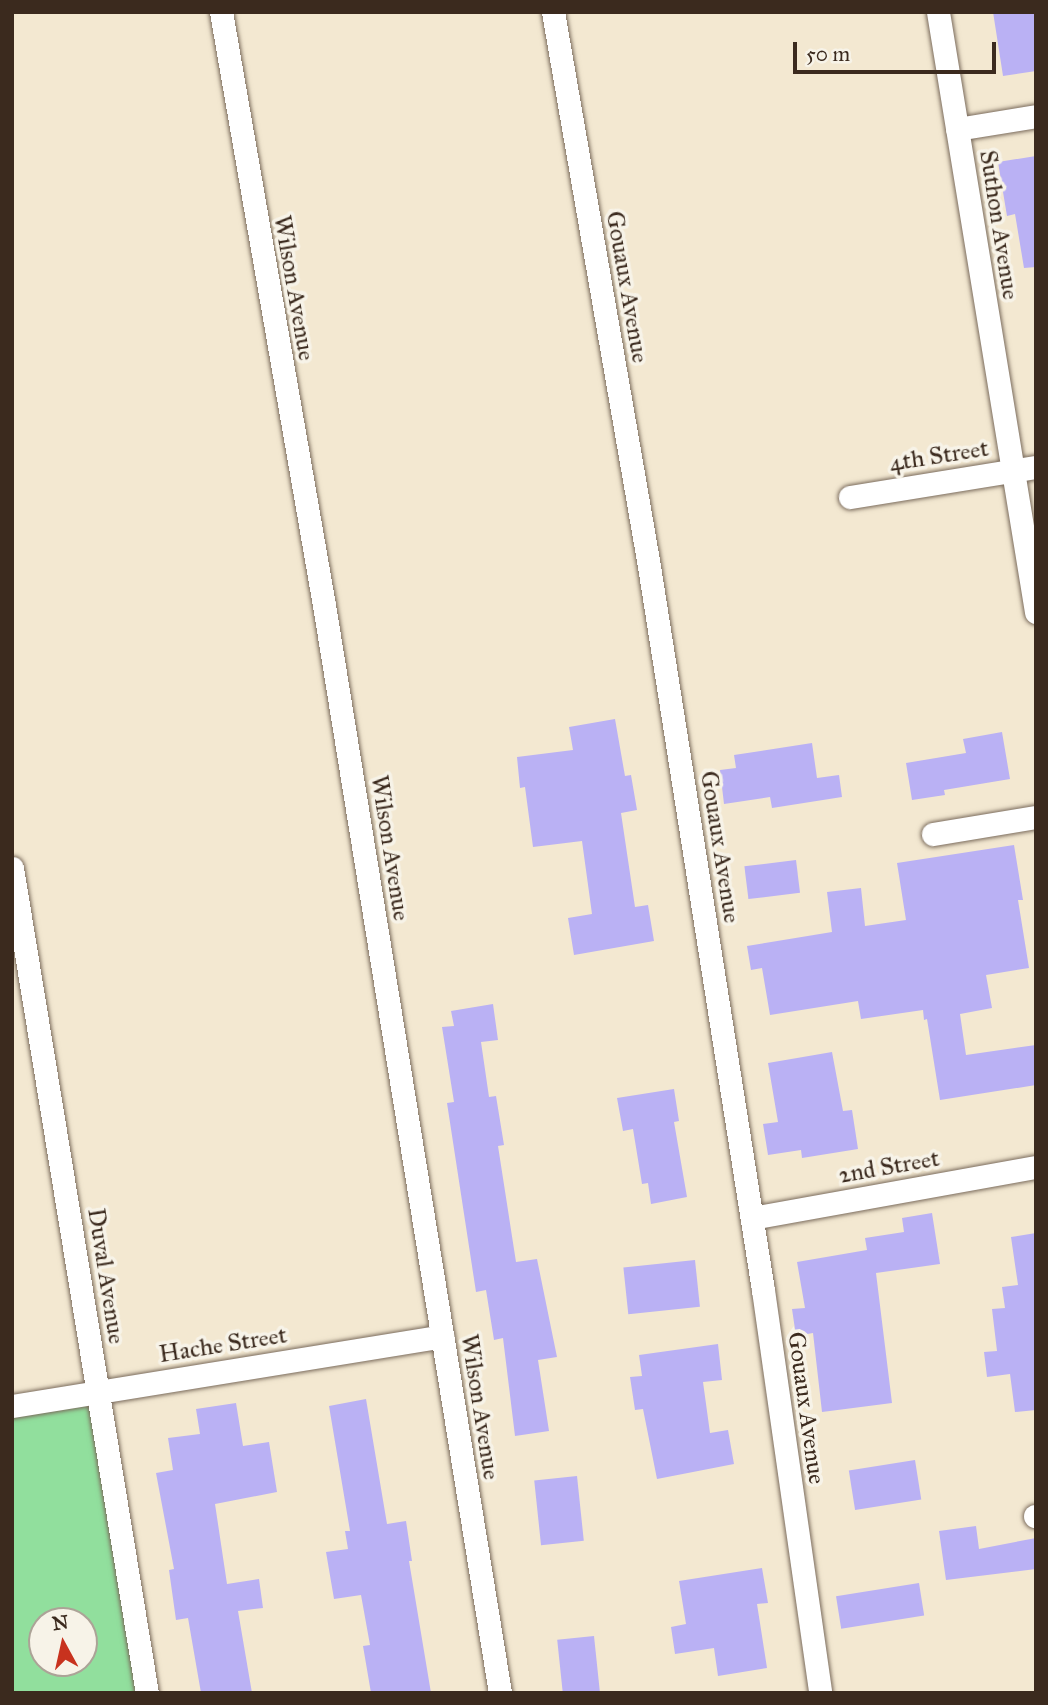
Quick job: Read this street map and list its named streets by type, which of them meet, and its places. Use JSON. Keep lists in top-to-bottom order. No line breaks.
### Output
{"streets":{"street":["Suthon Avenue","Gouaux Avenue","Wilson Avenue","4th Street","2nd Street","Duval Avenue","Hache Street"]},"crossings":[["Suthon Avenue","4th Street"],["Gouaux Avenue","2nd Street"],["Wilson Avenue","Hache Street"],["Duval Avenue","Hache Street"]],"scale_bar":"50 m","north":"top"}
